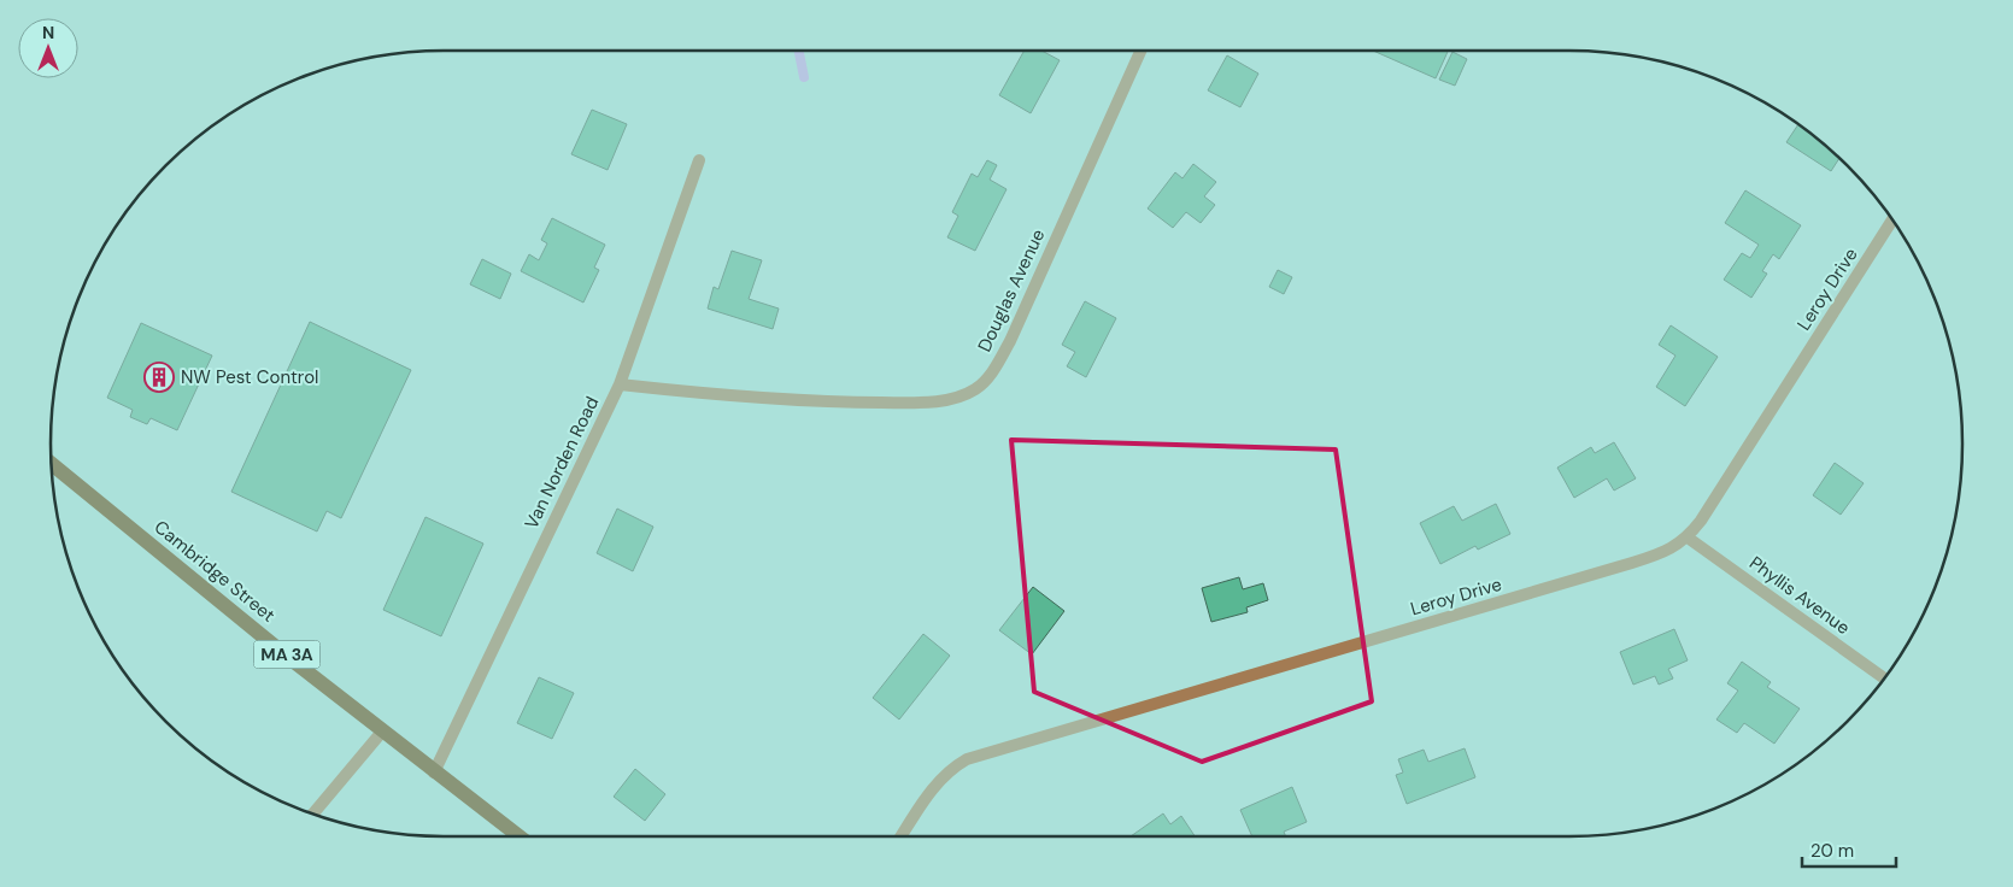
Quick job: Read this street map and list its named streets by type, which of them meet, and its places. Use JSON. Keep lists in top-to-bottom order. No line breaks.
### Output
{"streets":{"main road":["Cambridge Street","MA 3A"],"street":["Leroy Drive","Douglas Avenue","Van Norden Road","Phyllis Avenue"]},"crossings":[["Leroy Drive","Phyllis Avenue"],["Douglas Avenue","Van Norden Road"],["Van Norden Road","Cambridge Street"]],"places":{"building":["NW Pest Control"]},"scale_bar":"20 m","north":"top"}
